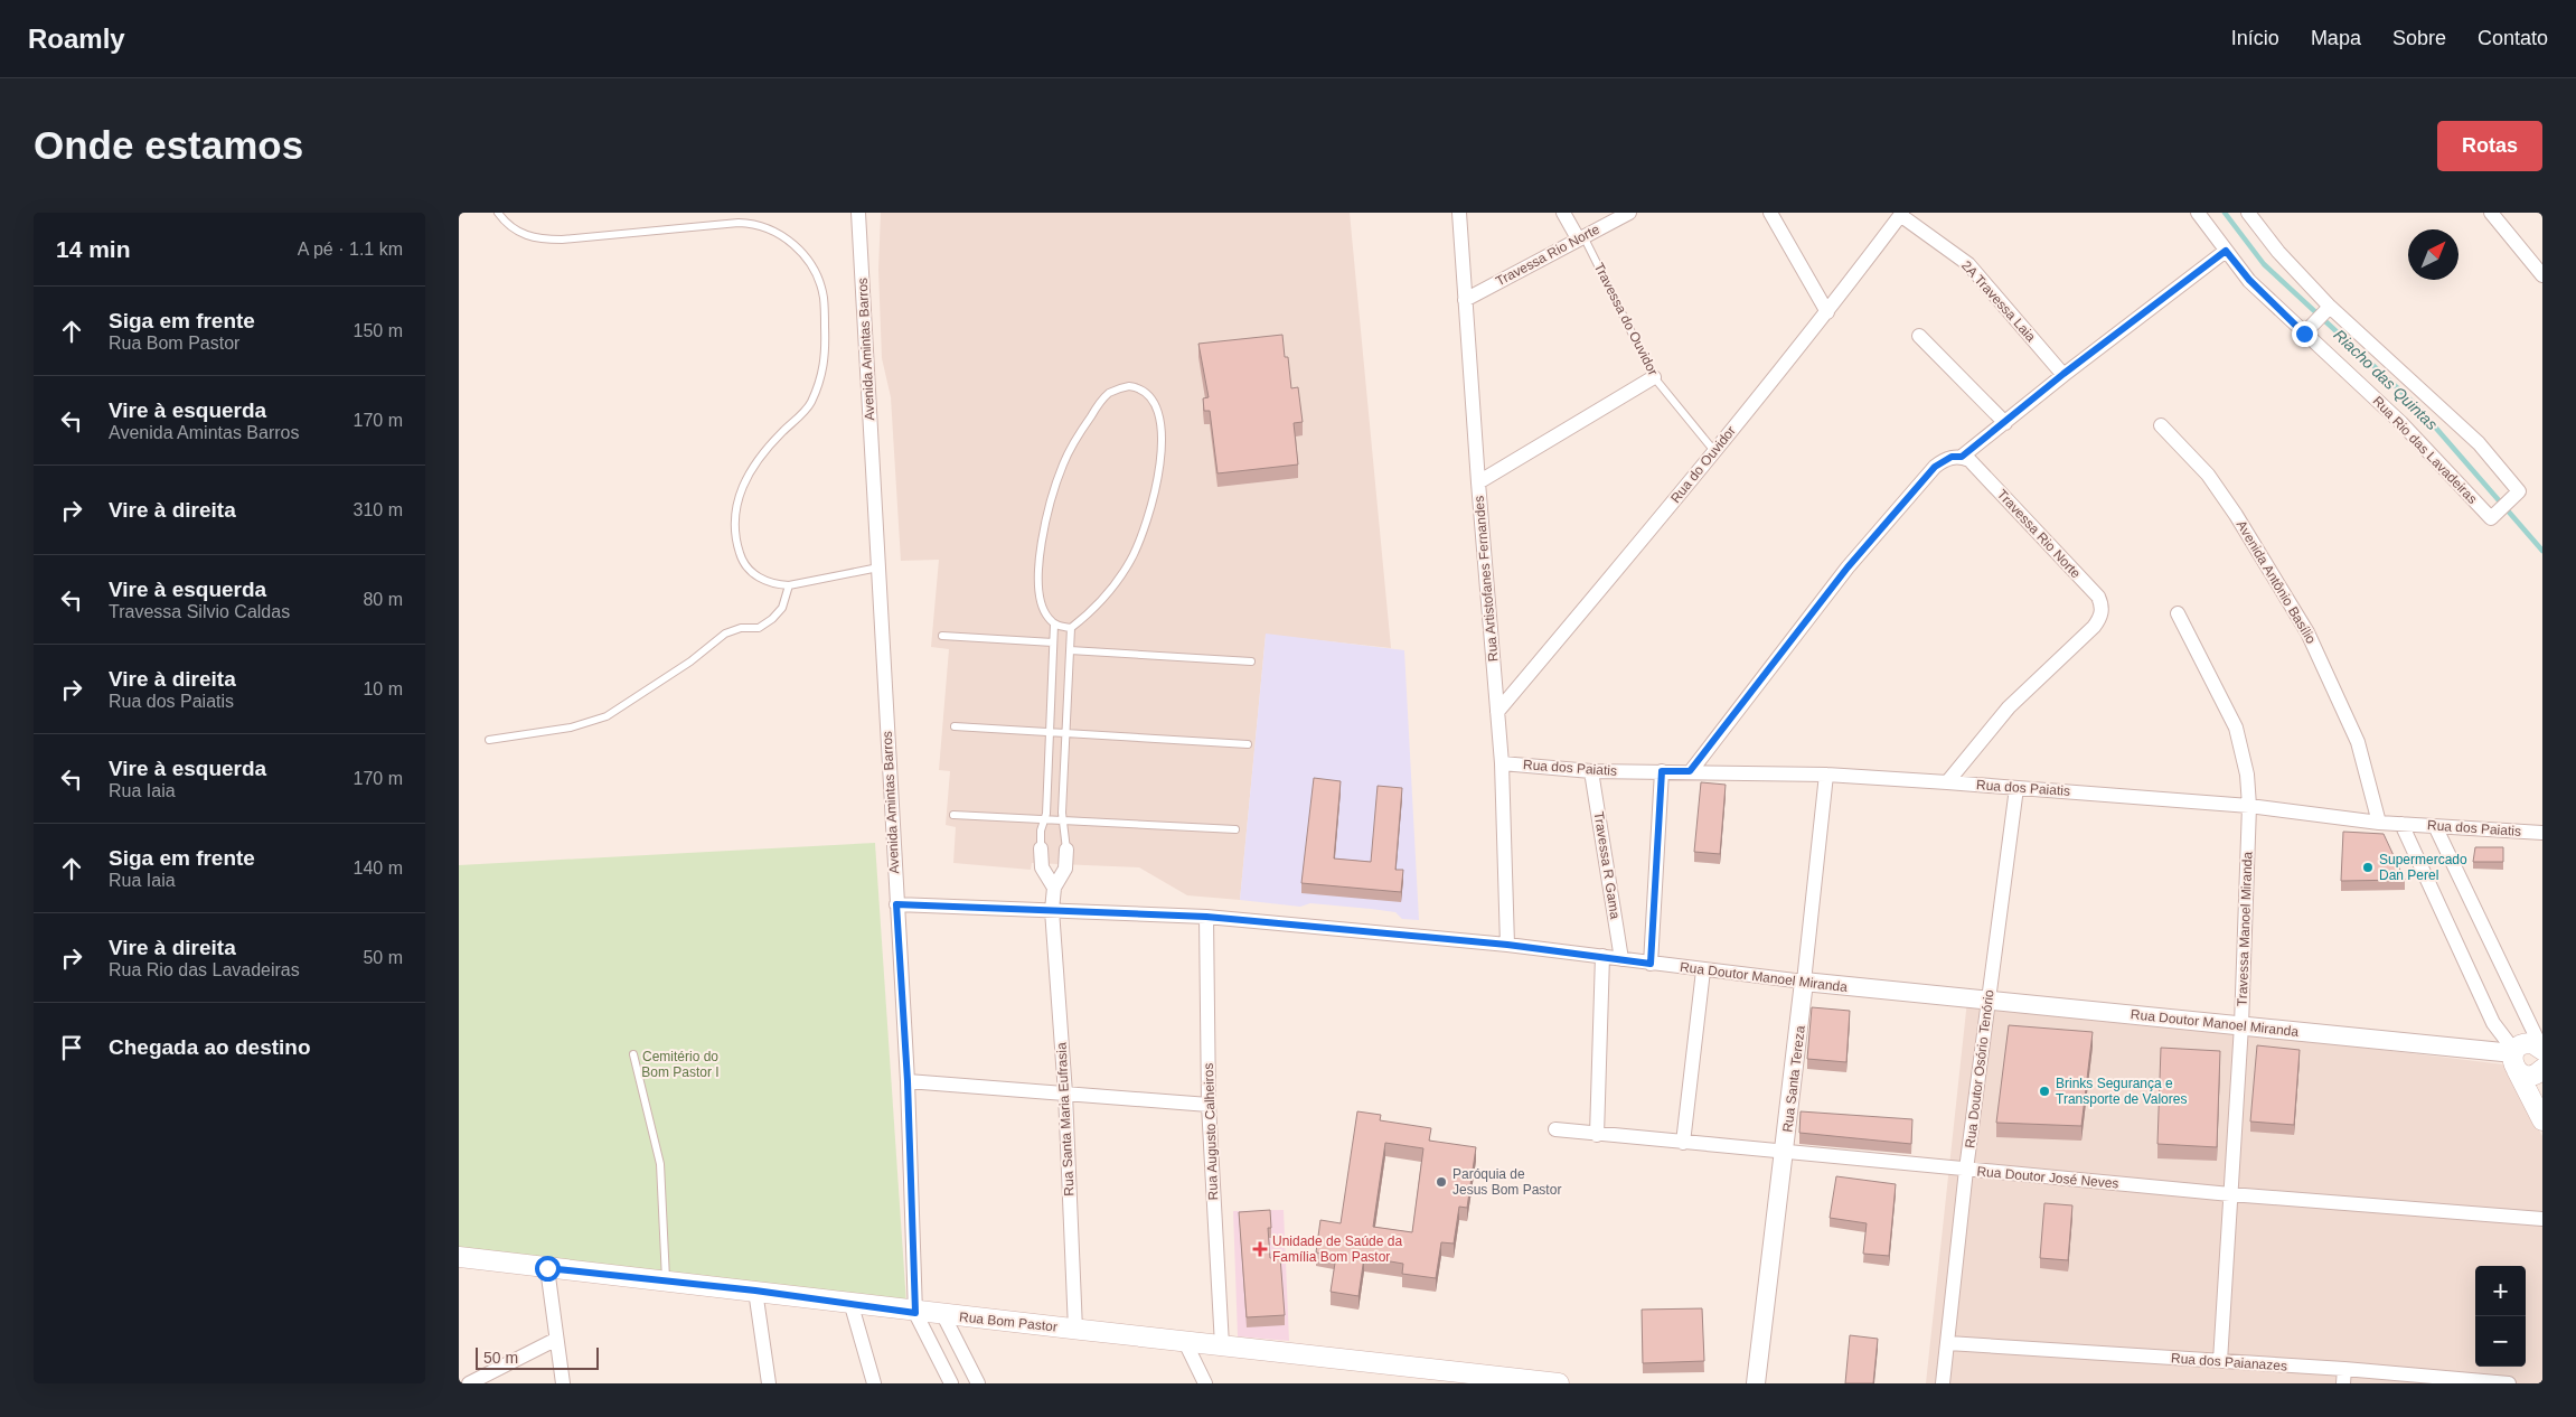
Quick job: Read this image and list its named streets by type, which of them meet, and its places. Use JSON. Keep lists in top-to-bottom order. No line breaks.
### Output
{"streets":{"main road":["Rua Bom Pastor"],"street":["Travessa Rio Norte","2A Travessa Laia","Travessa do Ouvidor","Avenida Amintas Barros","Rua Rio das Lavadeiras","Rua do Ouvidor","Rua Artistofanes Fernandes","Avenida Antônio Basílio","Rua dos Paiatis","Travessa R Gama","Travessa Manoel Miranda","Rua Doutor Manoel Miranda","Rua Doutor Osório Tenório","Rua Santa Tereza","Rua Santa Maria Eufrasia","Rua Augusto Calheiros","Rua Doutor José Neves","Rua dos Paianazes"]},"crossings":[["Travessa Rio Norte","Travessa do Ouvidor"],["Travessa Rio Norte","Rua Artistofanes Fernandes"],["Travessa Rio Norte","Rua dos Paiatis"],["2A Travessa Laia","Rua do Ouvidor"],["Travessa do Ouvidor","Rua do Ouvidor"],["Avenida Amintas Barros","Rua Doutor Manoel Miranda"],["Avenida Amintas Barros","Rua Bom Pastor"],["Rua do Ouvidor","Rua Artistofanes Fernandes"],["Rua Artistofanes Fernandes","Rua dos Paiatis"],["Rua Artistofanes Fernandes","Rua Doutor Manoel Miranda"],["Avenida Antônio Basílio","Rua dos Paiatis"],["Rua dos Paiatis","Travessa R Gama"],["Rua dos Paiatis","Travessa Manoel Miranda"],["Rua dos Paiatis","Rua Doutor Osório Tenório"],["Rua dos Paiatis","Rua Santa Tereza"],["Travessa R Gama","Rua Doutor Manoel Miranda"],["Travessa Manoel Miranda","Rua Doutor Manoel Miranda"],["Travessa Manoel Miranda","Rua Doutor José Neves"],["Travessa Manoel Miranda","Rua dos Paianazes"],["Rua Doutor Manoel Miranda","Rua Doutor Osório Tenório"],["Rua Doutor Manoel Miranda","Rua Santa Tereza"],["Rua Doutor Manoel Miranda","Rua Santa Maria Eufrasia"],["Rua Doutor Manoel Miranda","Rua Augusto Calheiros"],["Rua Doutor Osório Tenório","Rua Doutor José Neves"],["Rua Doutor Osório Tenório","Rua dos Paianazes"],["Rua Santa Tereza","Rua Doutor José Neves"],["Rua Santa Maria Eufrasia","Rua Bom Pastor"],["Rua Augusto Calheiros","Rua Bom Pastor"]],"water":["Riacho das Quintas"],"parks":["Cemitério do Bom Pastor I"],"places":{"other":["Supermercado Dan Perel","Brinks Segurança e Transporte de Valores","Paróquia de Jesus Bom Pastor"],"health":["Unidade de Saúde da Família Bom Pastor"]},"scale_bar":"50 m","north":"top right","page":{"header":"Roamly","nav":["Início","Mapa","Sobre","Contato"],"buttons":"Rotas","title":"Onde estamos","heading":["14 min","A pé · 1.1 km"],"list":[["Siga em frente","Rua Bom Pastor","150 m"],["Vire à esquerda","Avenida Amintas Barros","170 m"],["Vire à direita","310 m"],["Vire à esquerda","Travessa Silvio Caldas","80 m"],["Vire à direita","Rua dos Paiatis","10 m"],["Vire à esquerda","Rua Iaia","170 m"],["Siga em frente","Rua Iaia","140 m"],["Vire à direita","Rua Rio das Lavadeiras","50 m"],"Chegada ao destino"],"map_buttons":["+","−"],"scale":"50 m"}}
